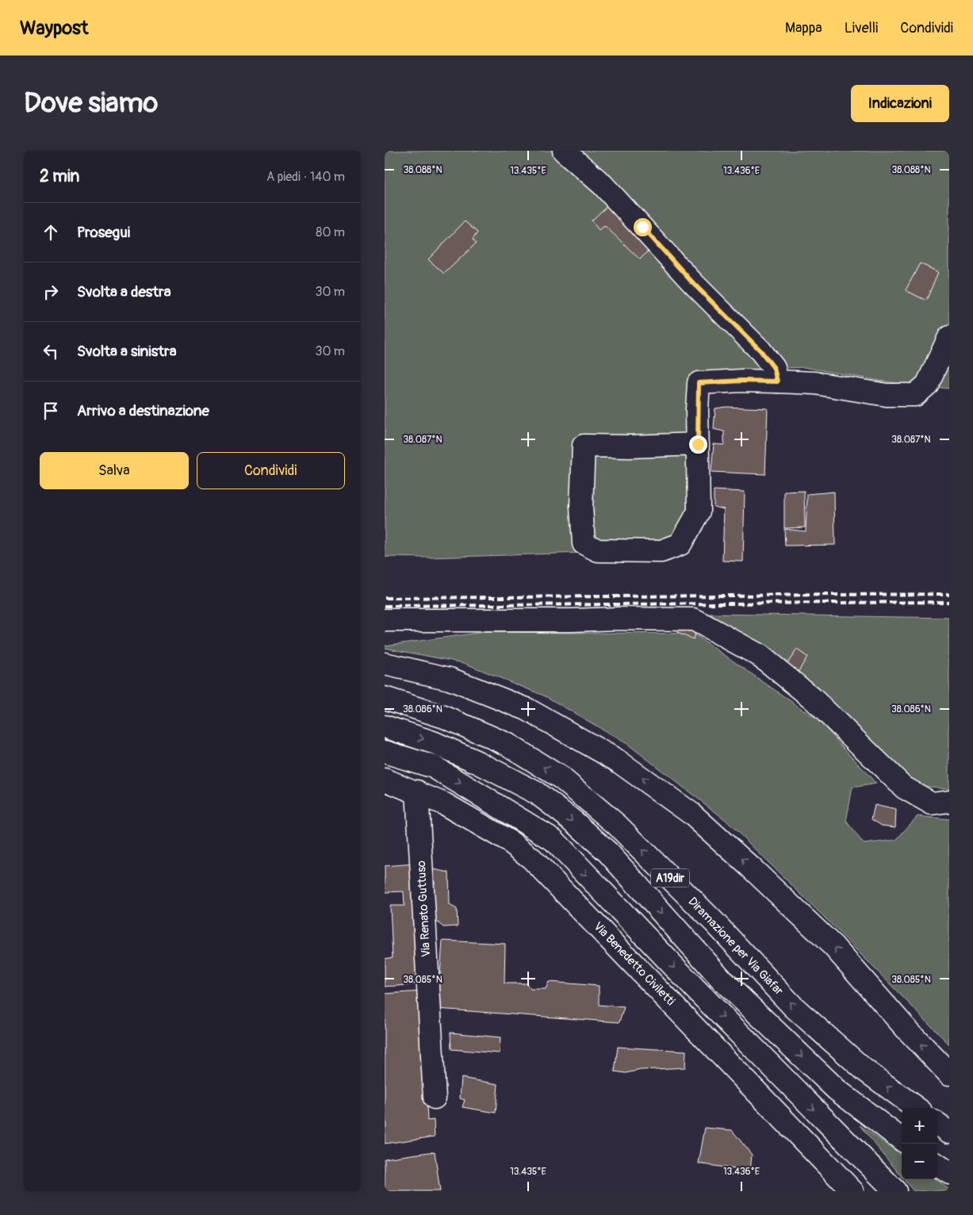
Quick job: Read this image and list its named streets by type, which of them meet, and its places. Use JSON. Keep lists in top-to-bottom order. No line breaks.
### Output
{"streets":{"main road":["A19dir","Via Renato Guttuso","Diramazione per Via Giafar","Via Benedetto Civiletti"]},"crossings":[["Via Renato Guttuso","Via Benedetto Civiletti"]],"page":{"header":"Waypost","nav":["Mappa","Livelli","Condividi"],"buttons":["Indicazioni",["Salva","Condividi"]],"title":"Dove siamo","heading":["2 min","A piedi · 140 m"],"list":[["Prosegui","80 m"],["Svolta a destra","30 m"],["Svolta a sinistra","30 m"],"Arrivo a destinazione"],"map_buttons":["+","−"]},"coordinates":["38.088°N","13.435°E","13.436°E","38.087°N","38.086°N","38.085°N"]}
